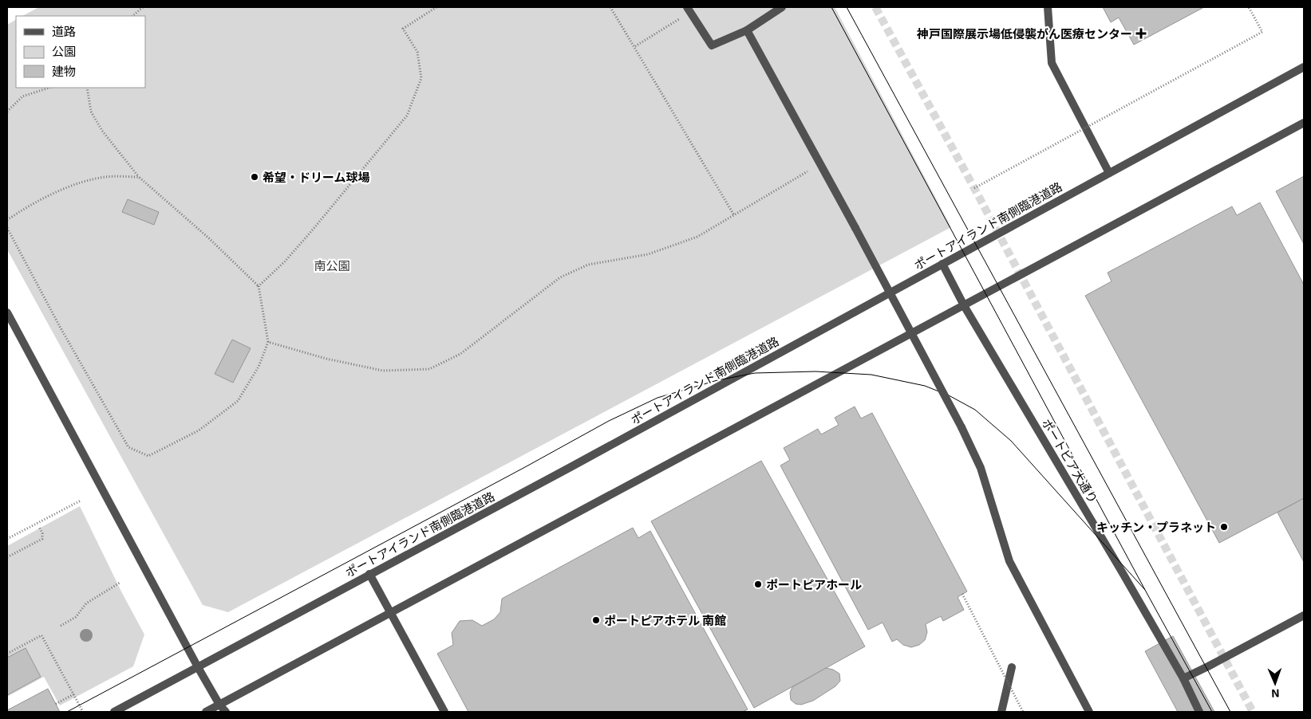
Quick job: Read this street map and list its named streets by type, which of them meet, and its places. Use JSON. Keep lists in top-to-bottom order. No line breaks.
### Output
{"streets":{"street":["ポートアイランド南側臨港道路","ポートピア大通り"]},"crossings":[["ポートアイランド南側臨港道路","ポートピア大通り"]],"parks":["南公園"],"places":{"health":["神戸国際展示場低侵襲がん医療センター"],"other":["希望・ドリーム球場","キッチン・プラネット","ポートピアホール","ポートピアホテル 南館"]},"legend":["道路","公園","建物"],"north":"bottom"}
